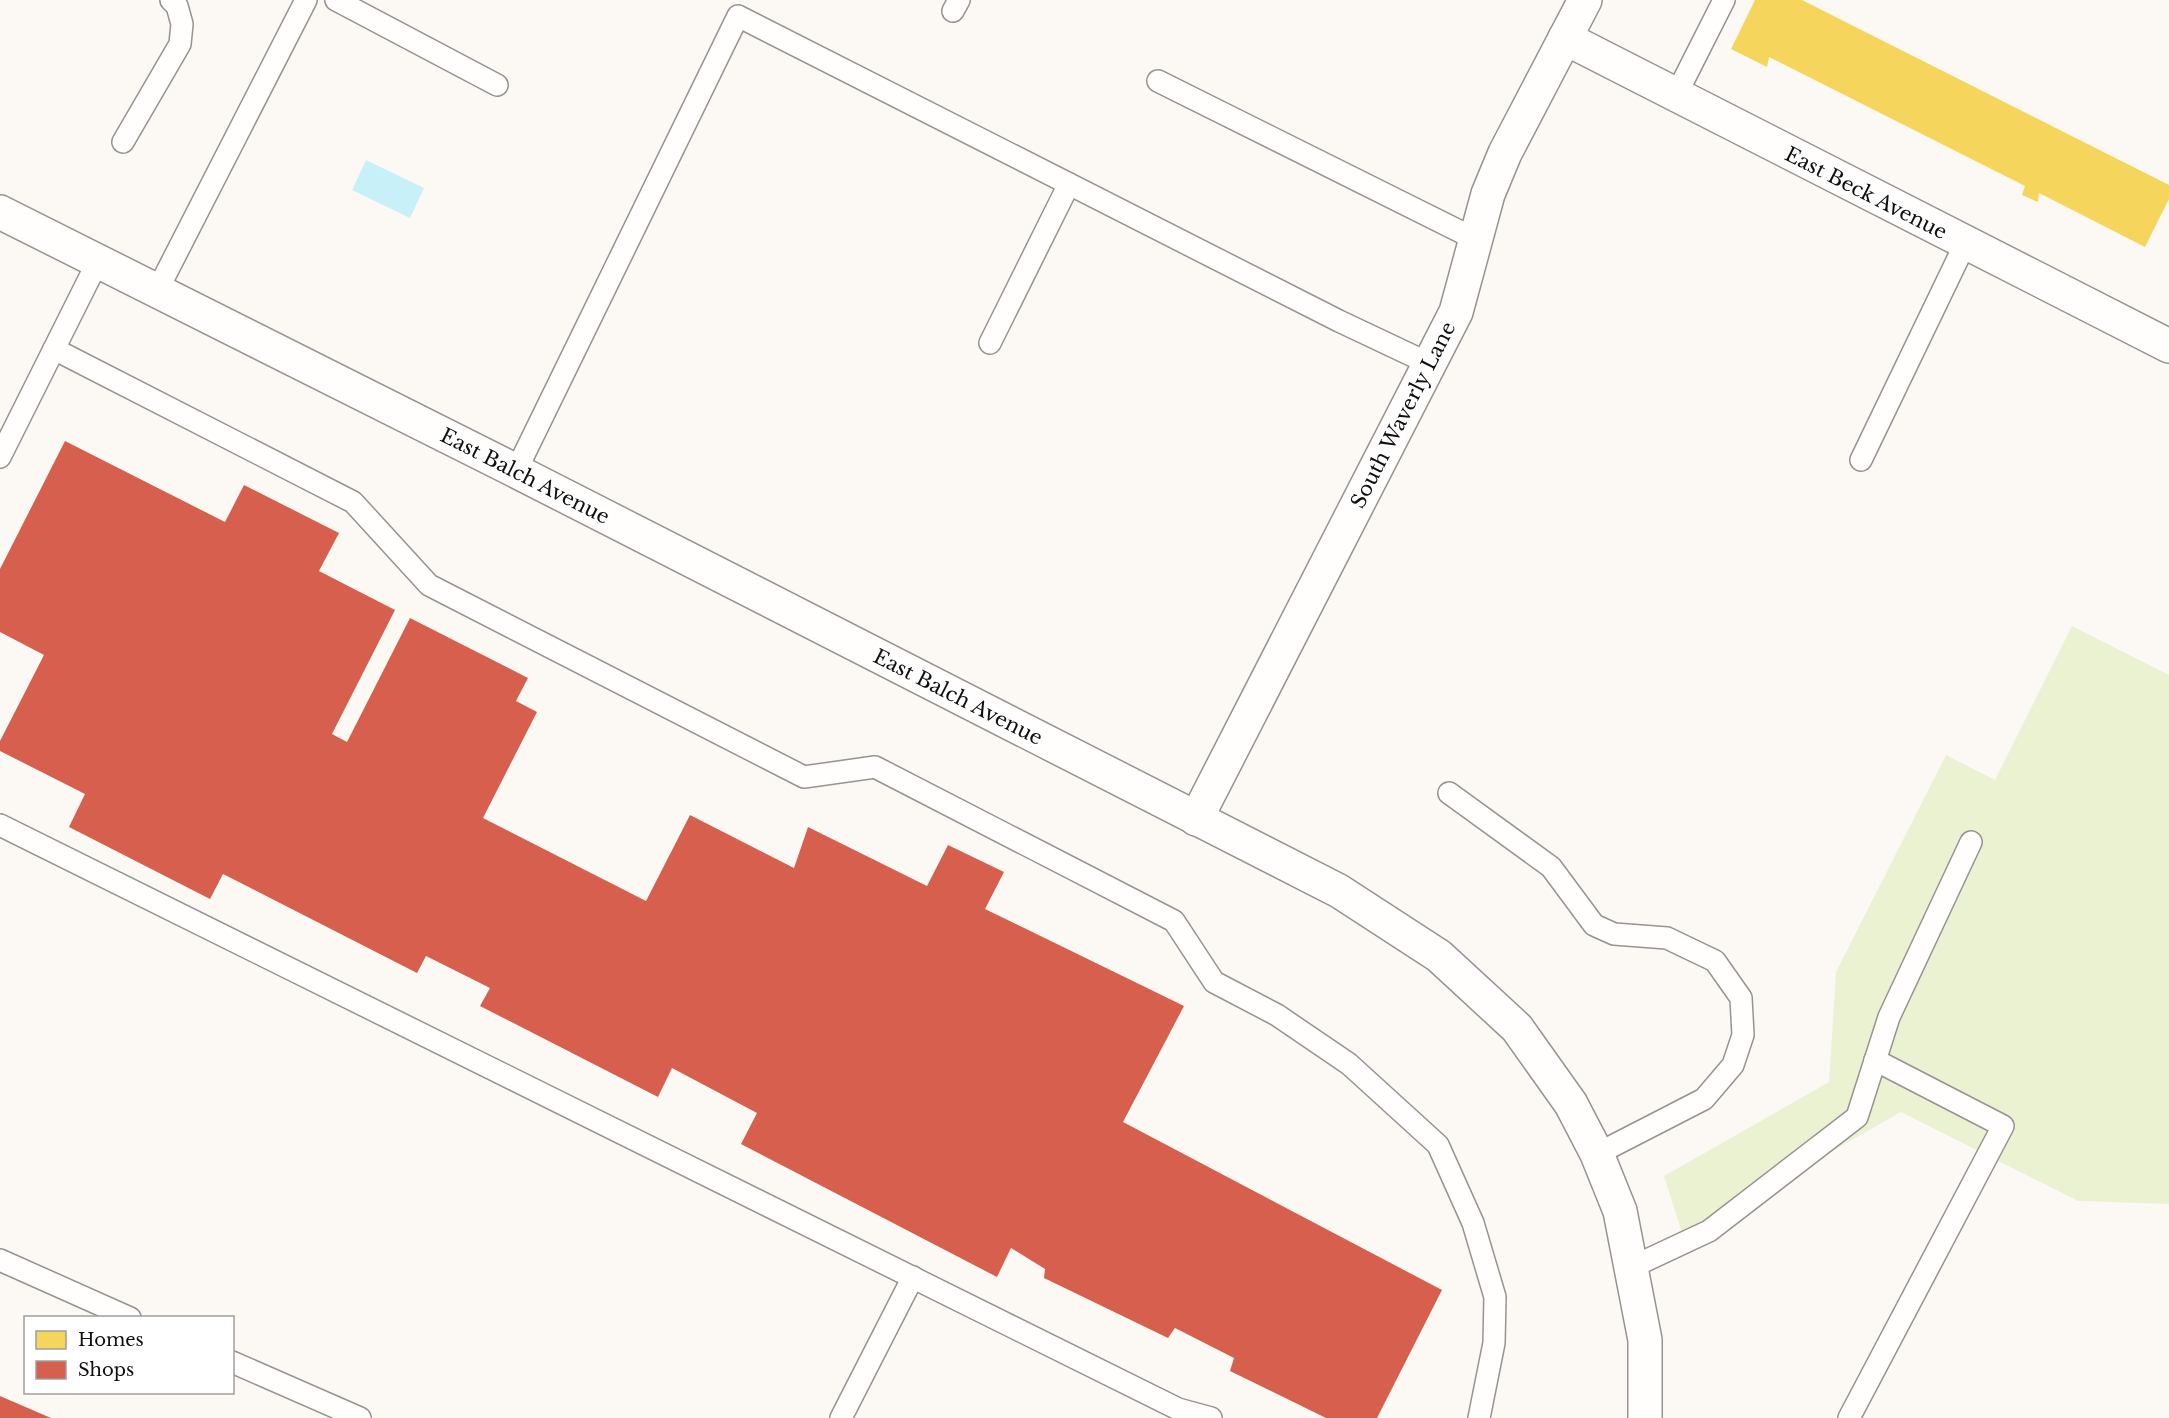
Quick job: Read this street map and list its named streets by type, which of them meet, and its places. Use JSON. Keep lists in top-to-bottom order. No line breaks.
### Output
{"streets":{"street":["East Beck Avenue","South Waverly Lane","East Balch Avenue"]},"crossings":[["East Beck Avenue","South Waverly Lane"],["South Waverly Lane","East Balch Avenue"]],"legend":["Homes","Shops"]}
